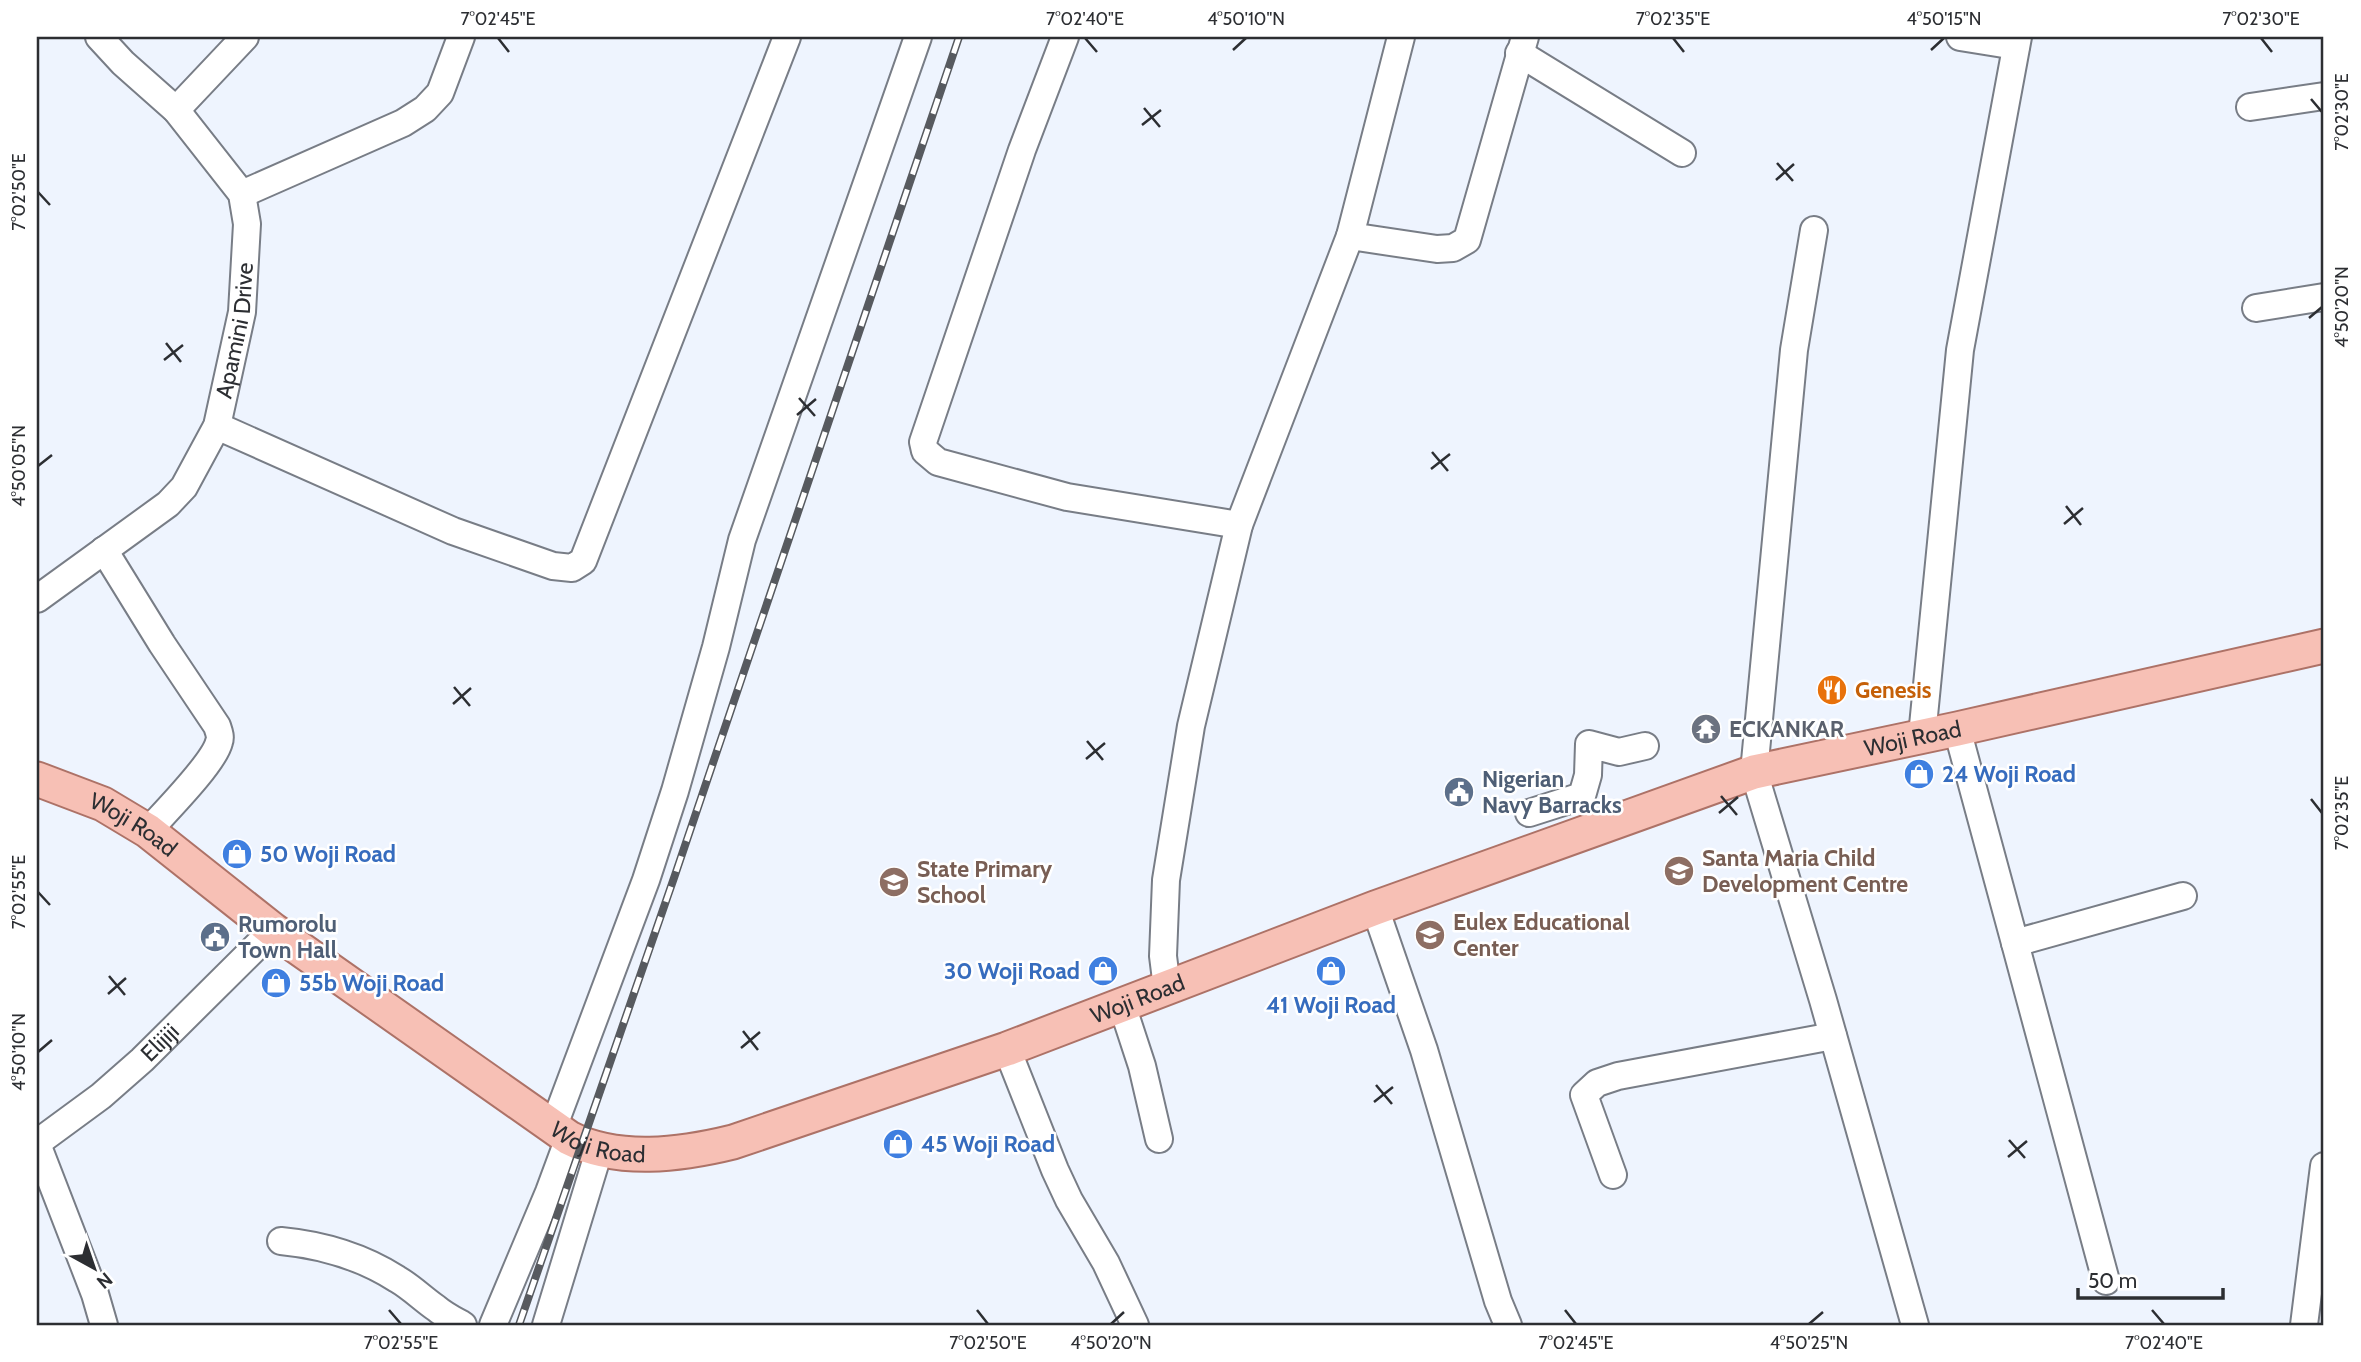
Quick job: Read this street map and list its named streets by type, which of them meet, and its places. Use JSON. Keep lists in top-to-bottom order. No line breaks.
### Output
{"streets":{"main road":["Woji Road"],"street":["Apamini Drive","Elijiji"]},"crossings":[["Woji Road","Elijiji"]],"places":{"restaurant":["Genesis"],"temple":["ECKANKAR"],"shop":["24 Woji Road","50 Woji Road","30 Woji Road","41 Woji Road","55b Woji Road","45 Woji Road"],"public building":["Nigerian Navy Barracks","Rumorolu Town Hall"],"school or university":["Santa Maria Child Development Centre","State Primary School","Eulex Educational Center"]},"scale_bar":"50 m","north":"bottom right","coordinates":["7°02'45\"E","7°02'40\"E","4°50'10\"N","7°02'35\"E","4°50'15\"N","7°02'30\"E","7°02'50\"E","4°50'20\"N","4°50'05\"N","7°02'55\"E","4°50'25\"N"]}
